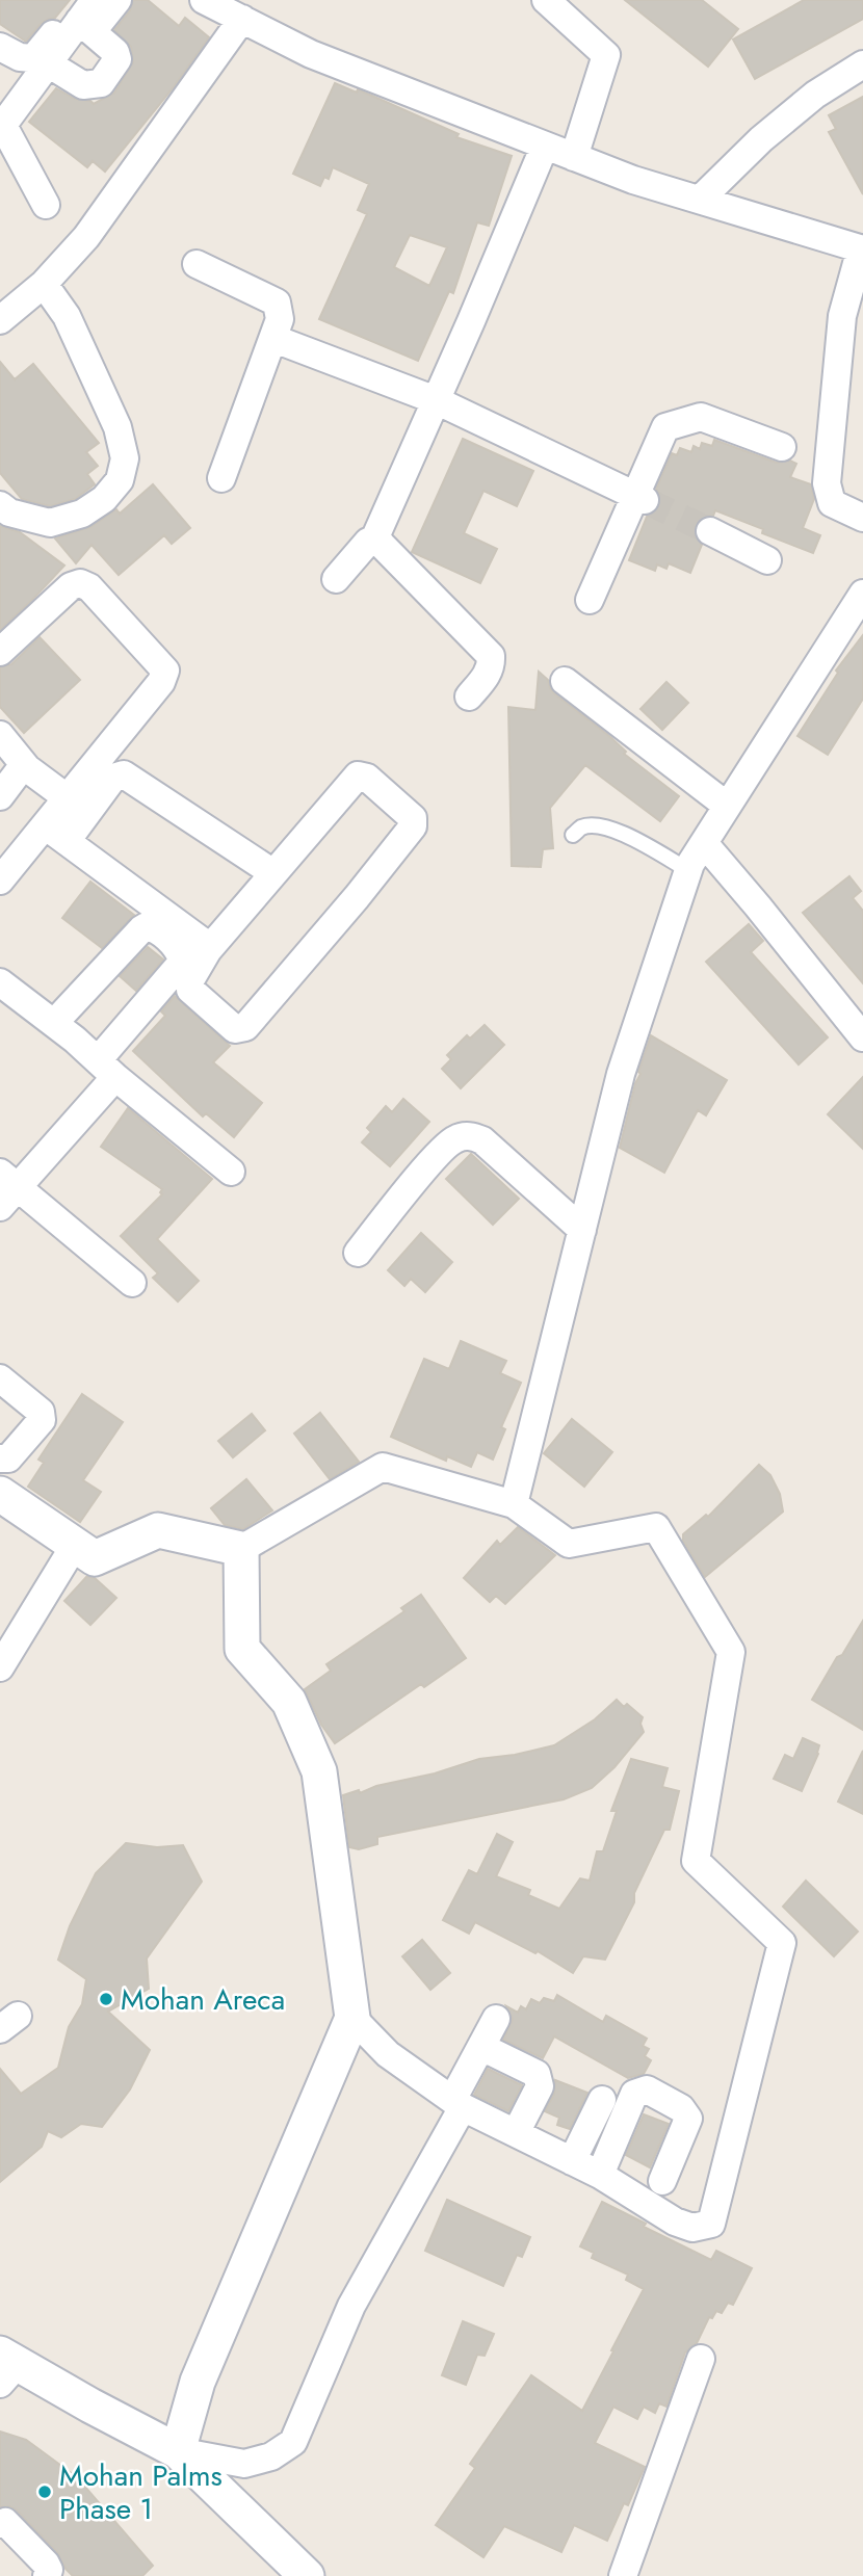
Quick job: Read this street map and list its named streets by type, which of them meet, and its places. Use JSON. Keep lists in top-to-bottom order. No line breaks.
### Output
{"places":["Mohan Areca","Mohan Palms Phase 1"]}
